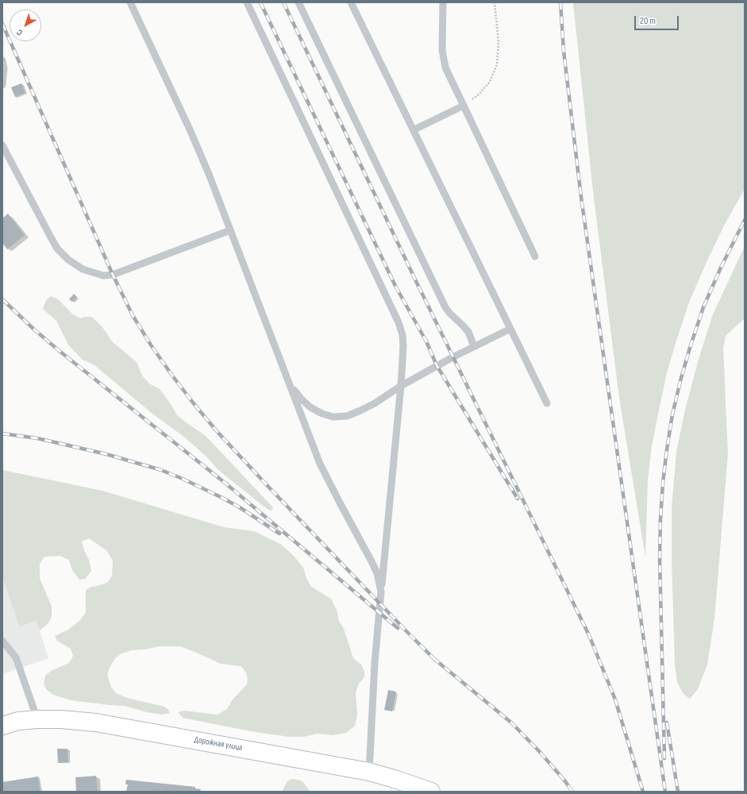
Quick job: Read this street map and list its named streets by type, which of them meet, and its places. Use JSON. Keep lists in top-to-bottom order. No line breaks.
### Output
{"streets":{"street":["Дорожная улица"]},"scale_bar":"20 m","north":"bottom left"}
